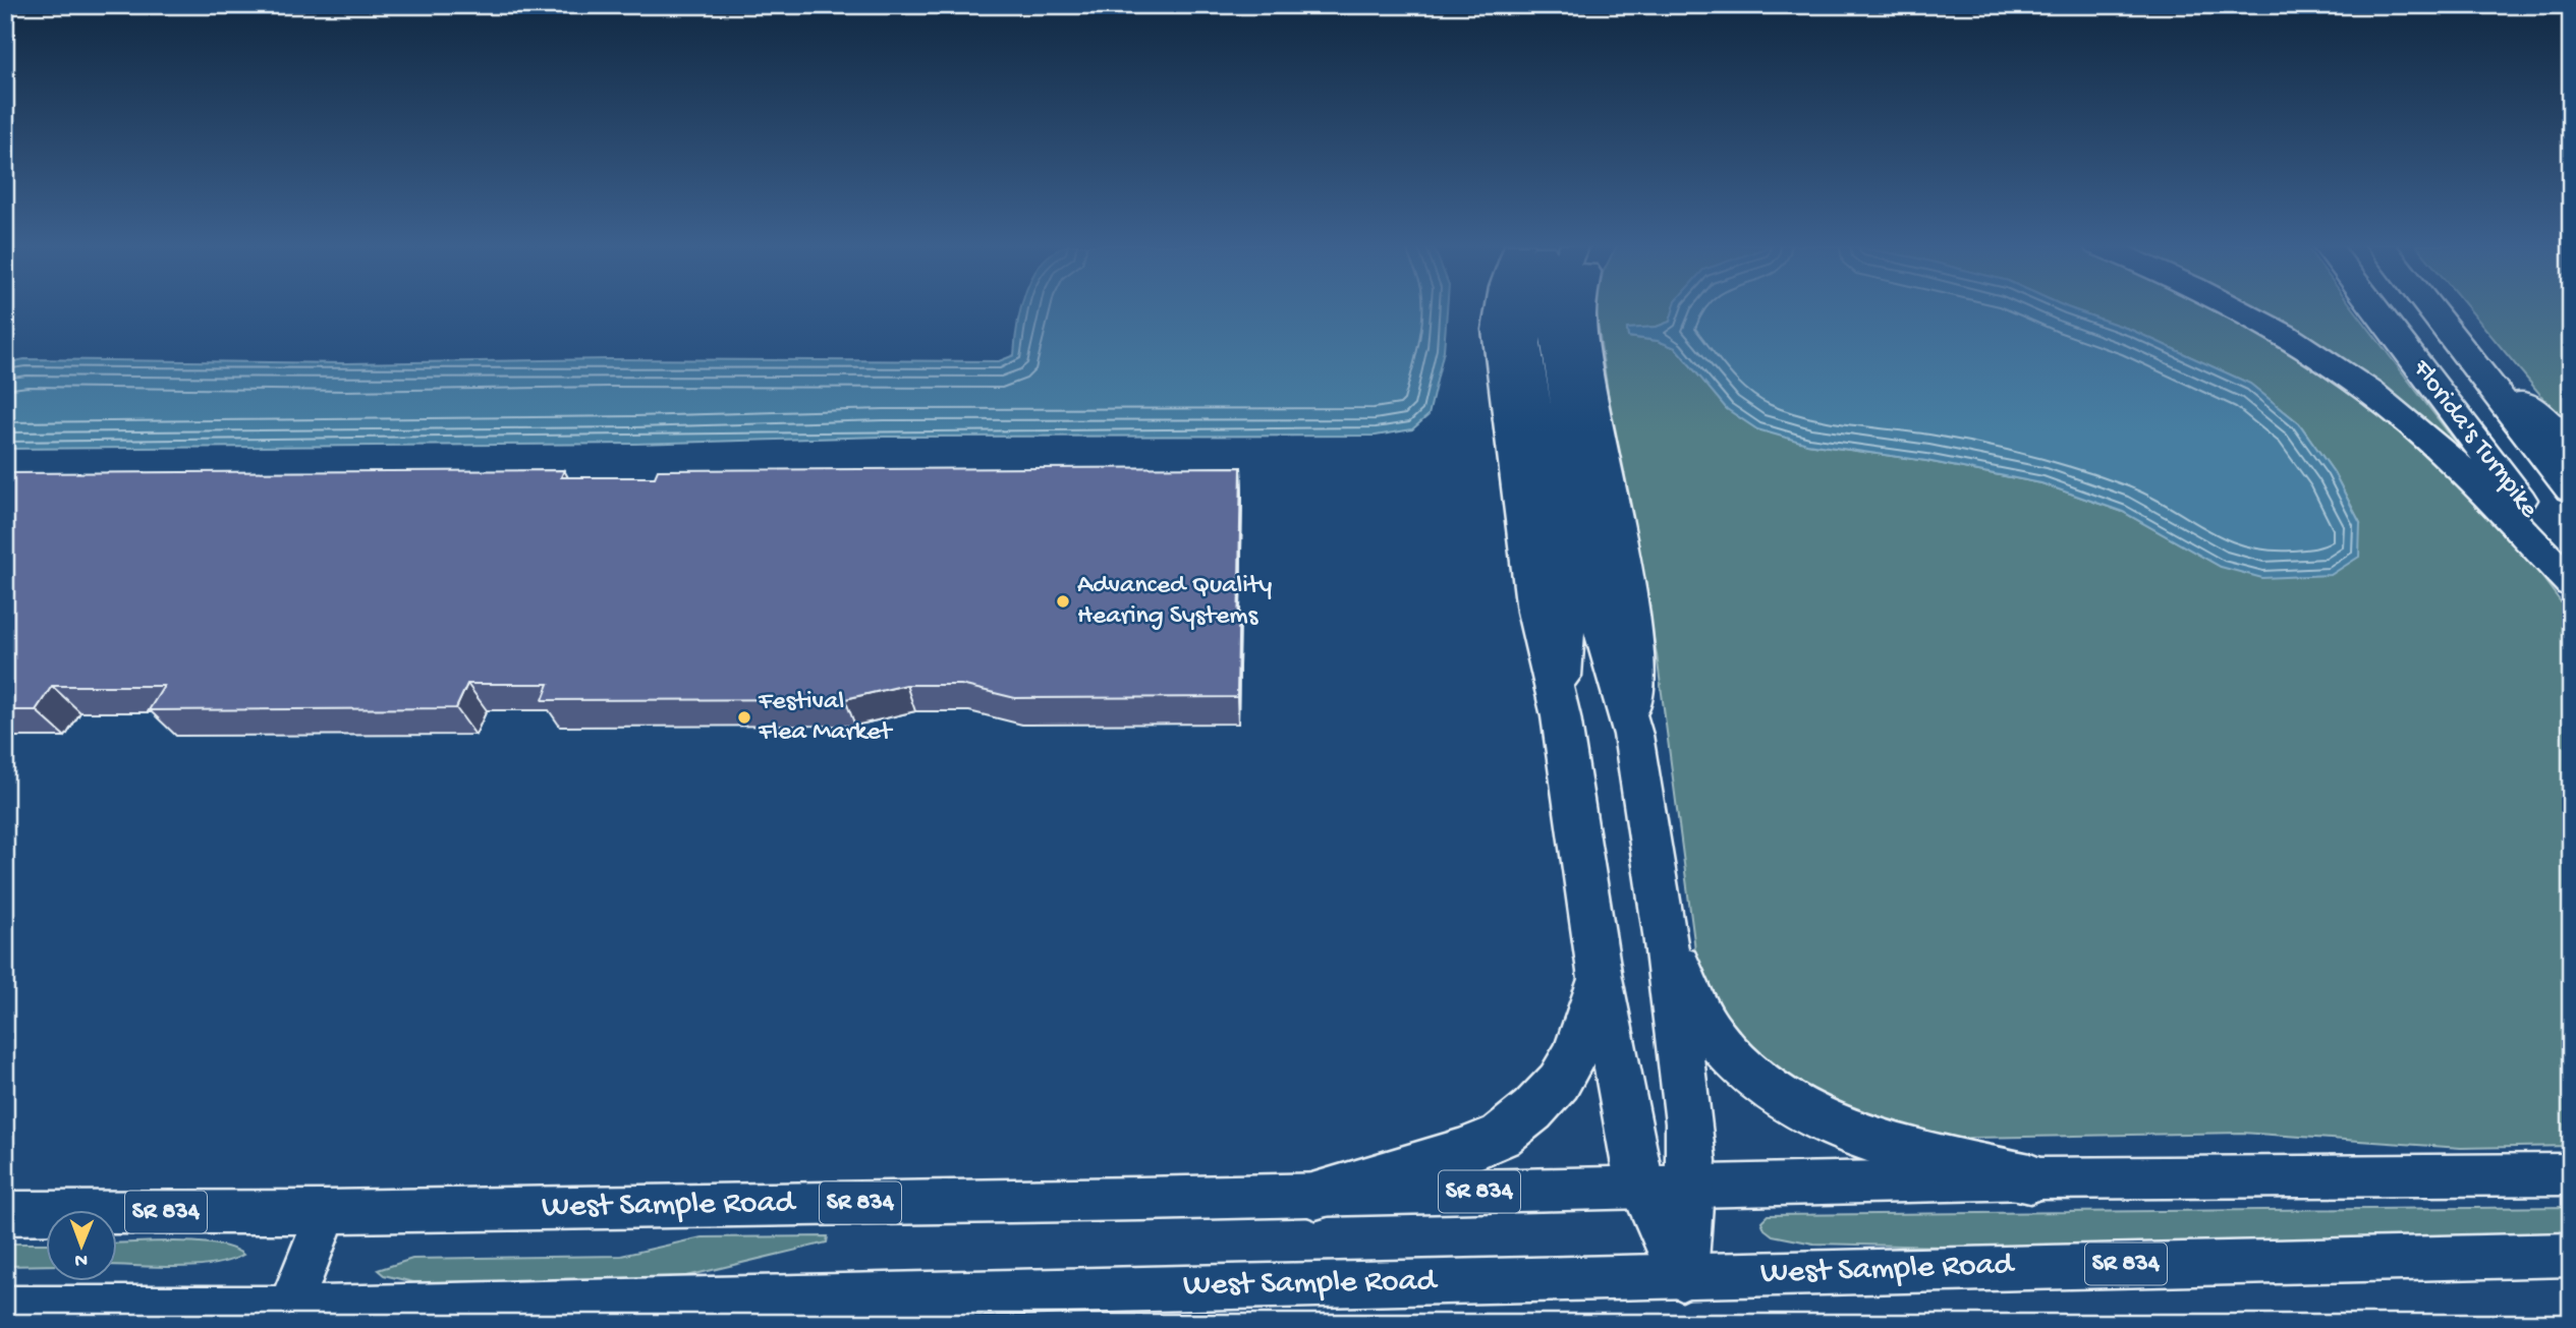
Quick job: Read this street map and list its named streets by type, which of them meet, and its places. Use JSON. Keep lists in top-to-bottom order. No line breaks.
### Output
{"streets":{"highway":["Florida's Turnpike"],"main road":["SR 834","West Sample Road"]},"places":["Advanced Quality Hearing Systems","Festival Flea Market"],"north":"bottom"}
